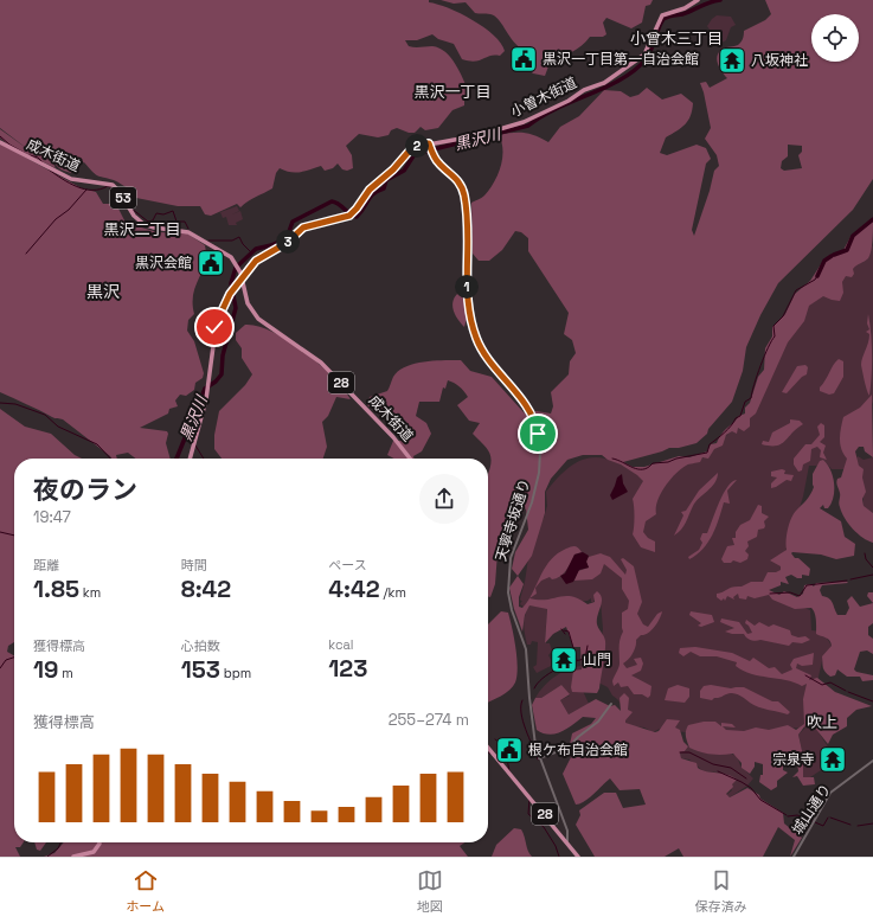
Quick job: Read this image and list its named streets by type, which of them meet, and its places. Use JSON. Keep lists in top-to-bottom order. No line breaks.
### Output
{"streets":{"main road":["小曽木街道","成木街道","53","28"],"street":["天寧寺坂通り","城山通り"]},"crossings":[["小曽木街道","成木街道"],["小曽木街道","天寧寺坂通り"],["28","天寧寺坂通り"]],"districts":["小曾木三丁目","黒沢一丁目","黒沢二丁目","黒沢","吹上"],"water":["黒沢川"],"places":{"public building":["黒沢一丁目第一自治会館","黒沢会館","根ケ布自治会館"],"temple":["八坂神社","山門","宗泉寺"]},"page":{"pins":["2","3","1"],"heading":["夜のラン","19:47"],"stats":[["距離","1.85 km"],["時間","8:42"],["ペース","4:42 /km"],["獲得標高","19 m"],["心拍数","153 bpm"],["kcal","123"]],"chart":["獲得標高","255–274 m"],"tabs":["ホーム","地図","保存済み"]}}
